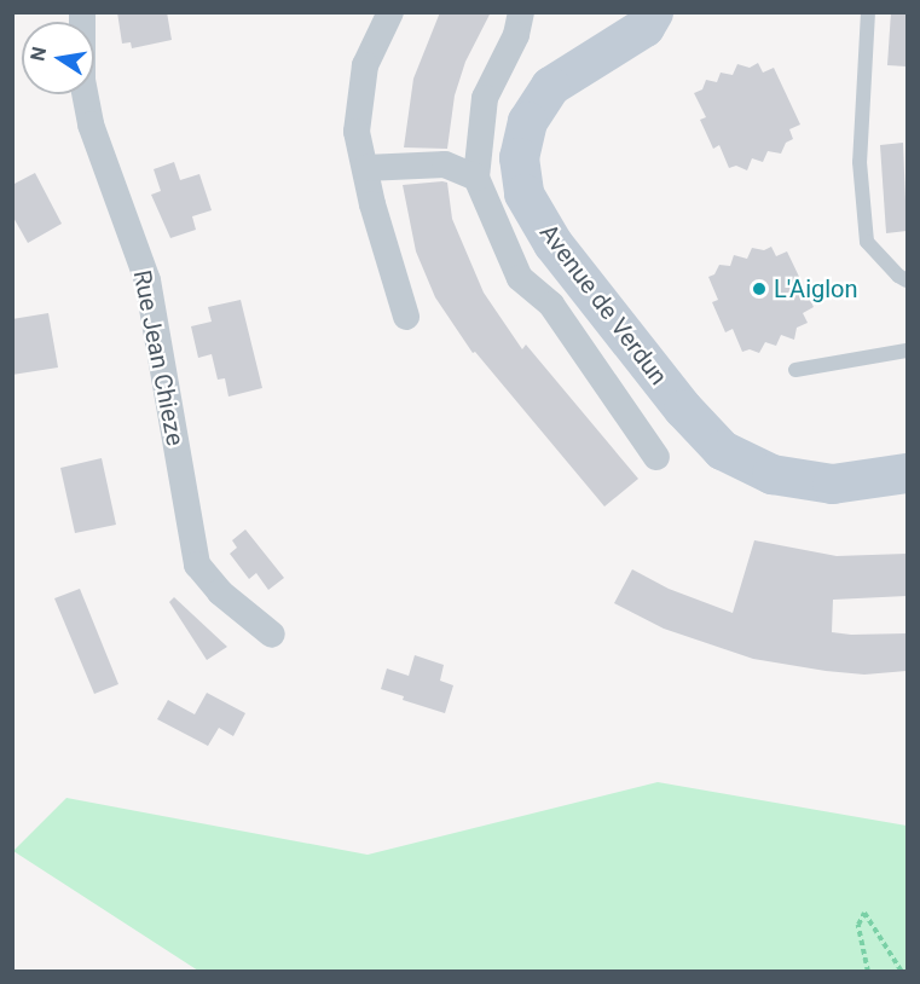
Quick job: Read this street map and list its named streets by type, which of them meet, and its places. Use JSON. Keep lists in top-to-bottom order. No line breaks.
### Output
{"streets":{"main road":["Avenue de Verdun"],"street":["Rue Jean Chieze"]},"places":["L'Aiglon"],"north":"left"}
